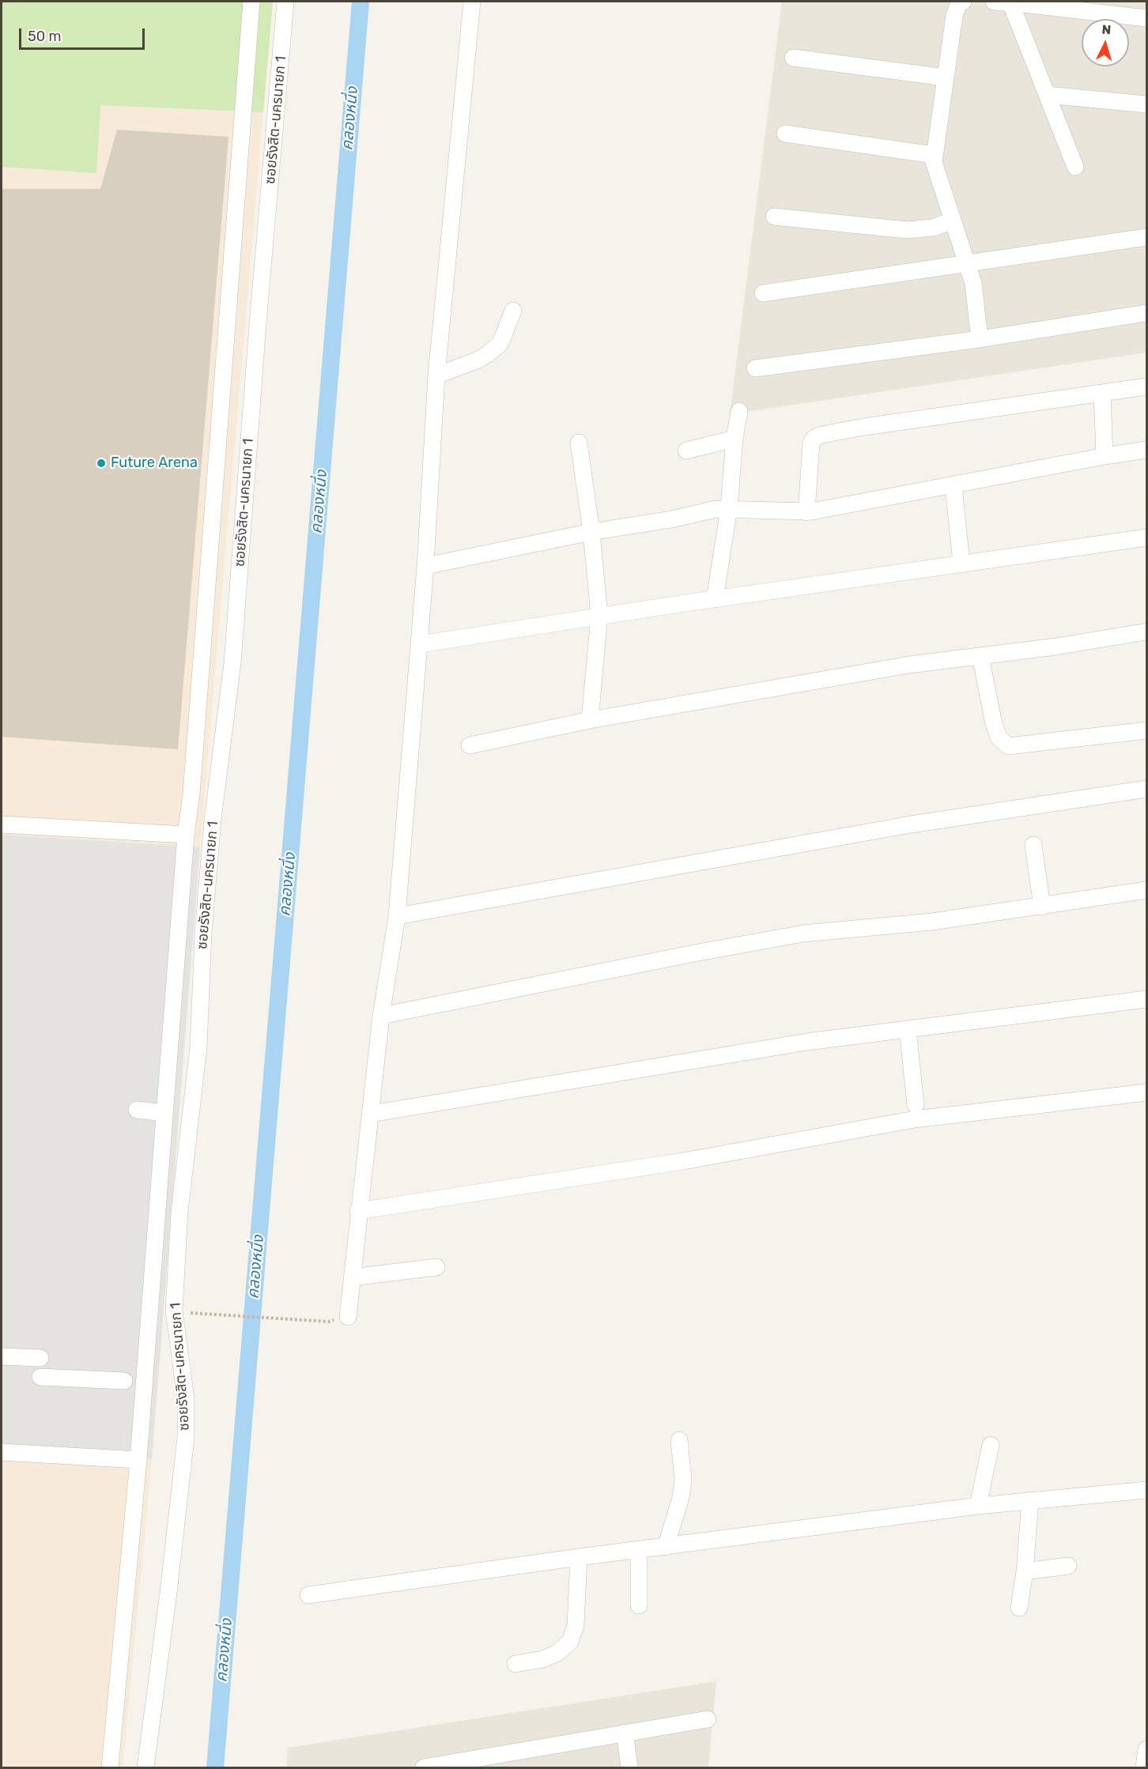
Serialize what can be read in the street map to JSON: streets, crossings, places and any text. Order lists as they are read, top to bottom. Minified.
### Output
{"streets":{"street":["ซอยรังสิต-นครนายก 1"]},"water":["คลองหนึ่ง"],"places":["Future Arena"],"scale_bar":"50 m","north":"top"}
